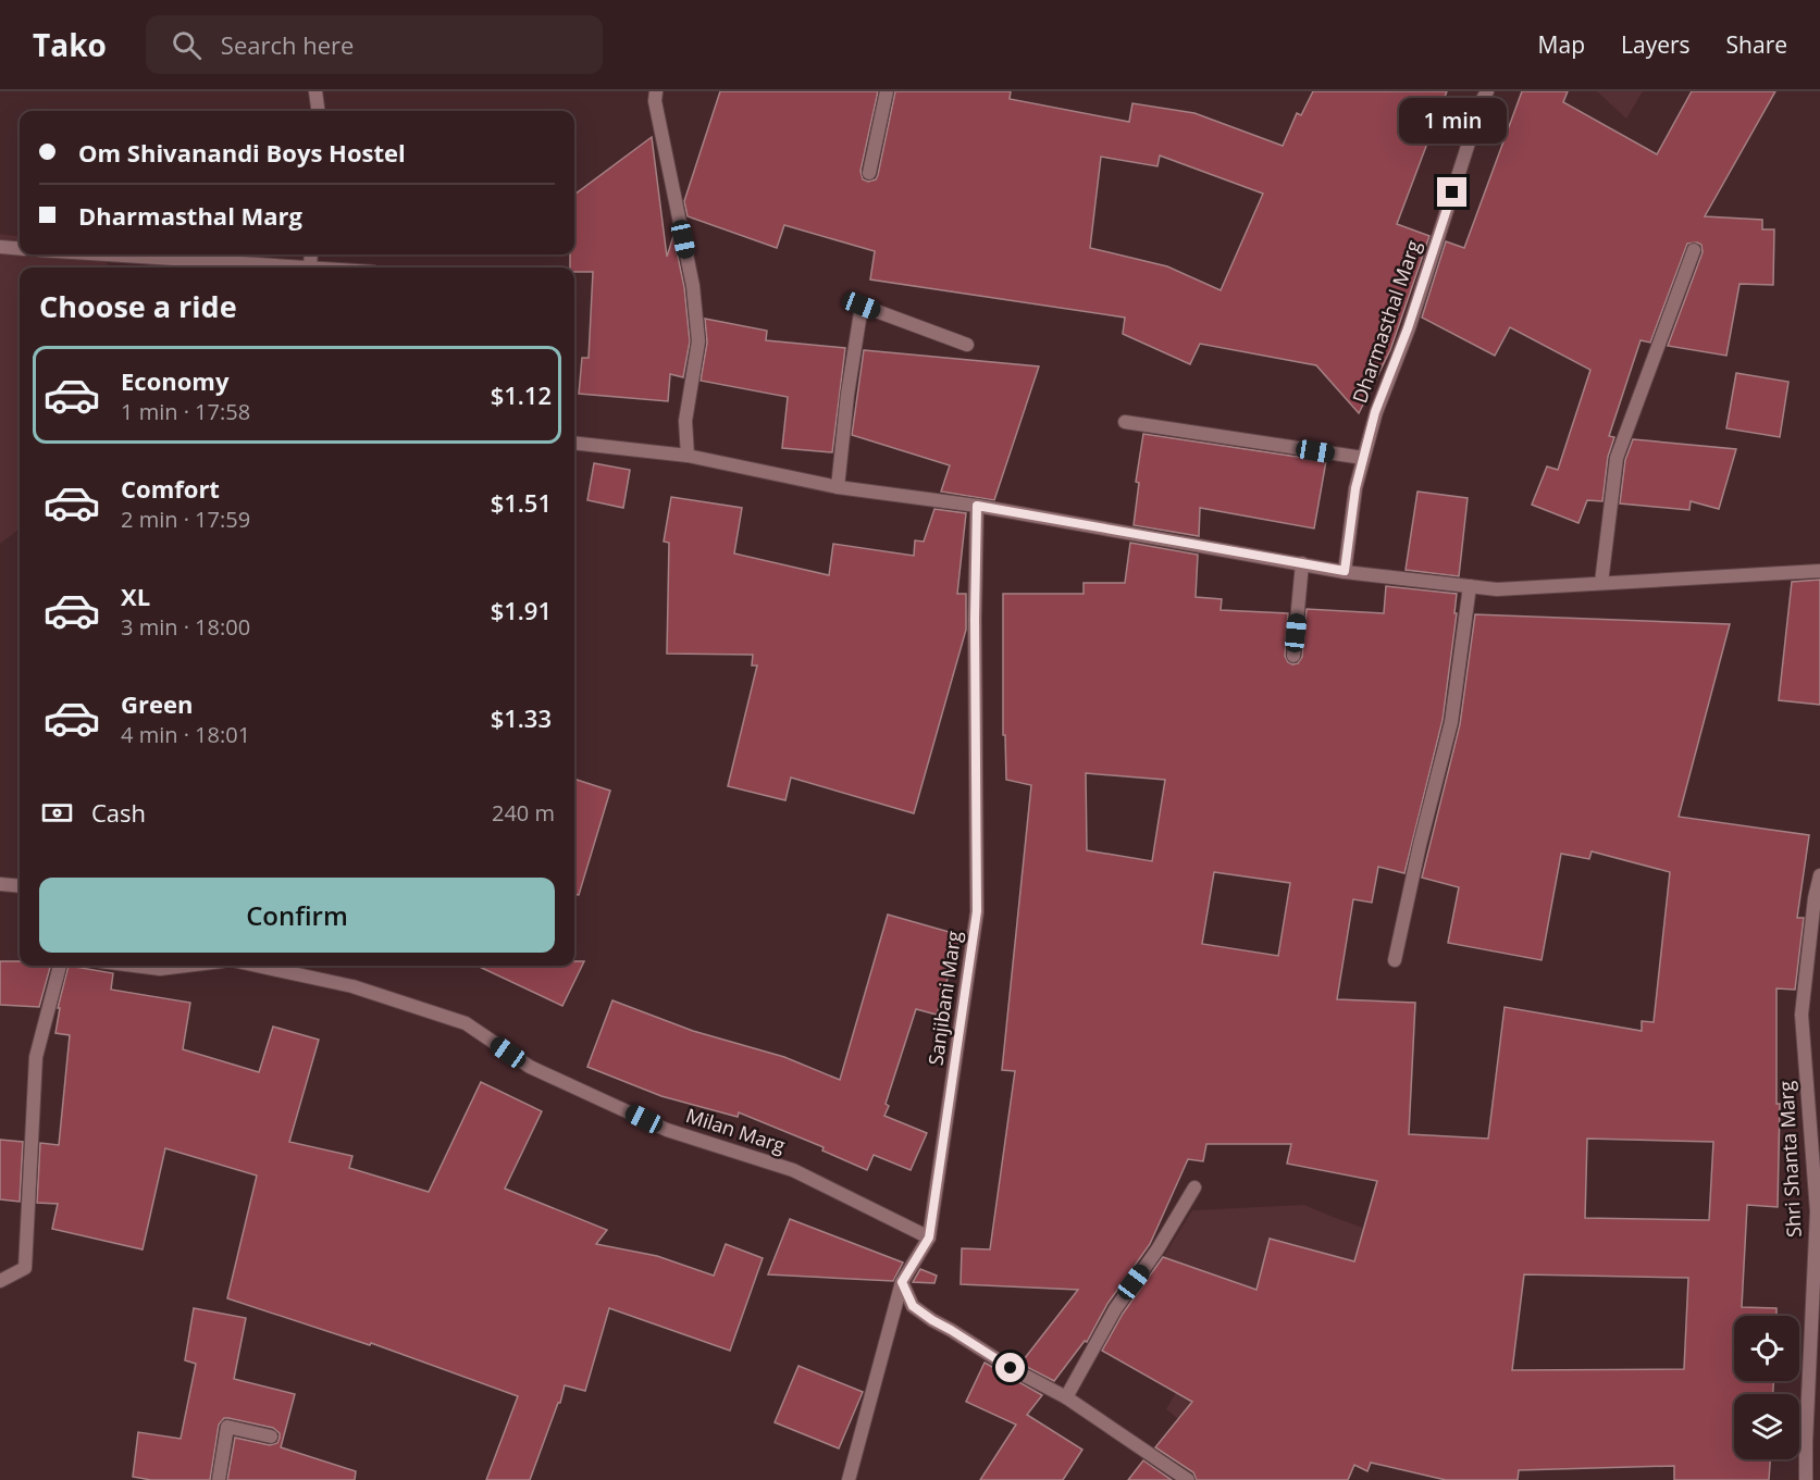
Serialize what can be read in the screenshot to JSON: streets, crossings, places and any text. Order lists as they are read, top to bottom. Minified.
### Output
{"streets":{"street":["Dharmasthal Marg","Sanjibani Marg","Milan Marg","Shri Shanta Marg"]},"crossings":[["Sanjibani Marg","Milan Marg"]],"page":{"header":"Tako","search":"Search here","nav":["Map","Layers","Share"],"bubble":"1 min","banner":["Om Shivanandi Boys Hostel","Dharmasthal Marg"],"heading":"Choose a ride","list":[{"name":"Economy","note":"1 min · 17:58","value":"$1.12"},{"name":"Comfort","note":"2 min · 17:59","value":"$1.51"},{"name":"XL","note":"3 min · 18:00","value":"$1.91"},{"name":"Green","note":"4 min · 18:01","value":"$1.33"}],"pay":["Cash","240 m"],"buttons":"Confirm"}}
